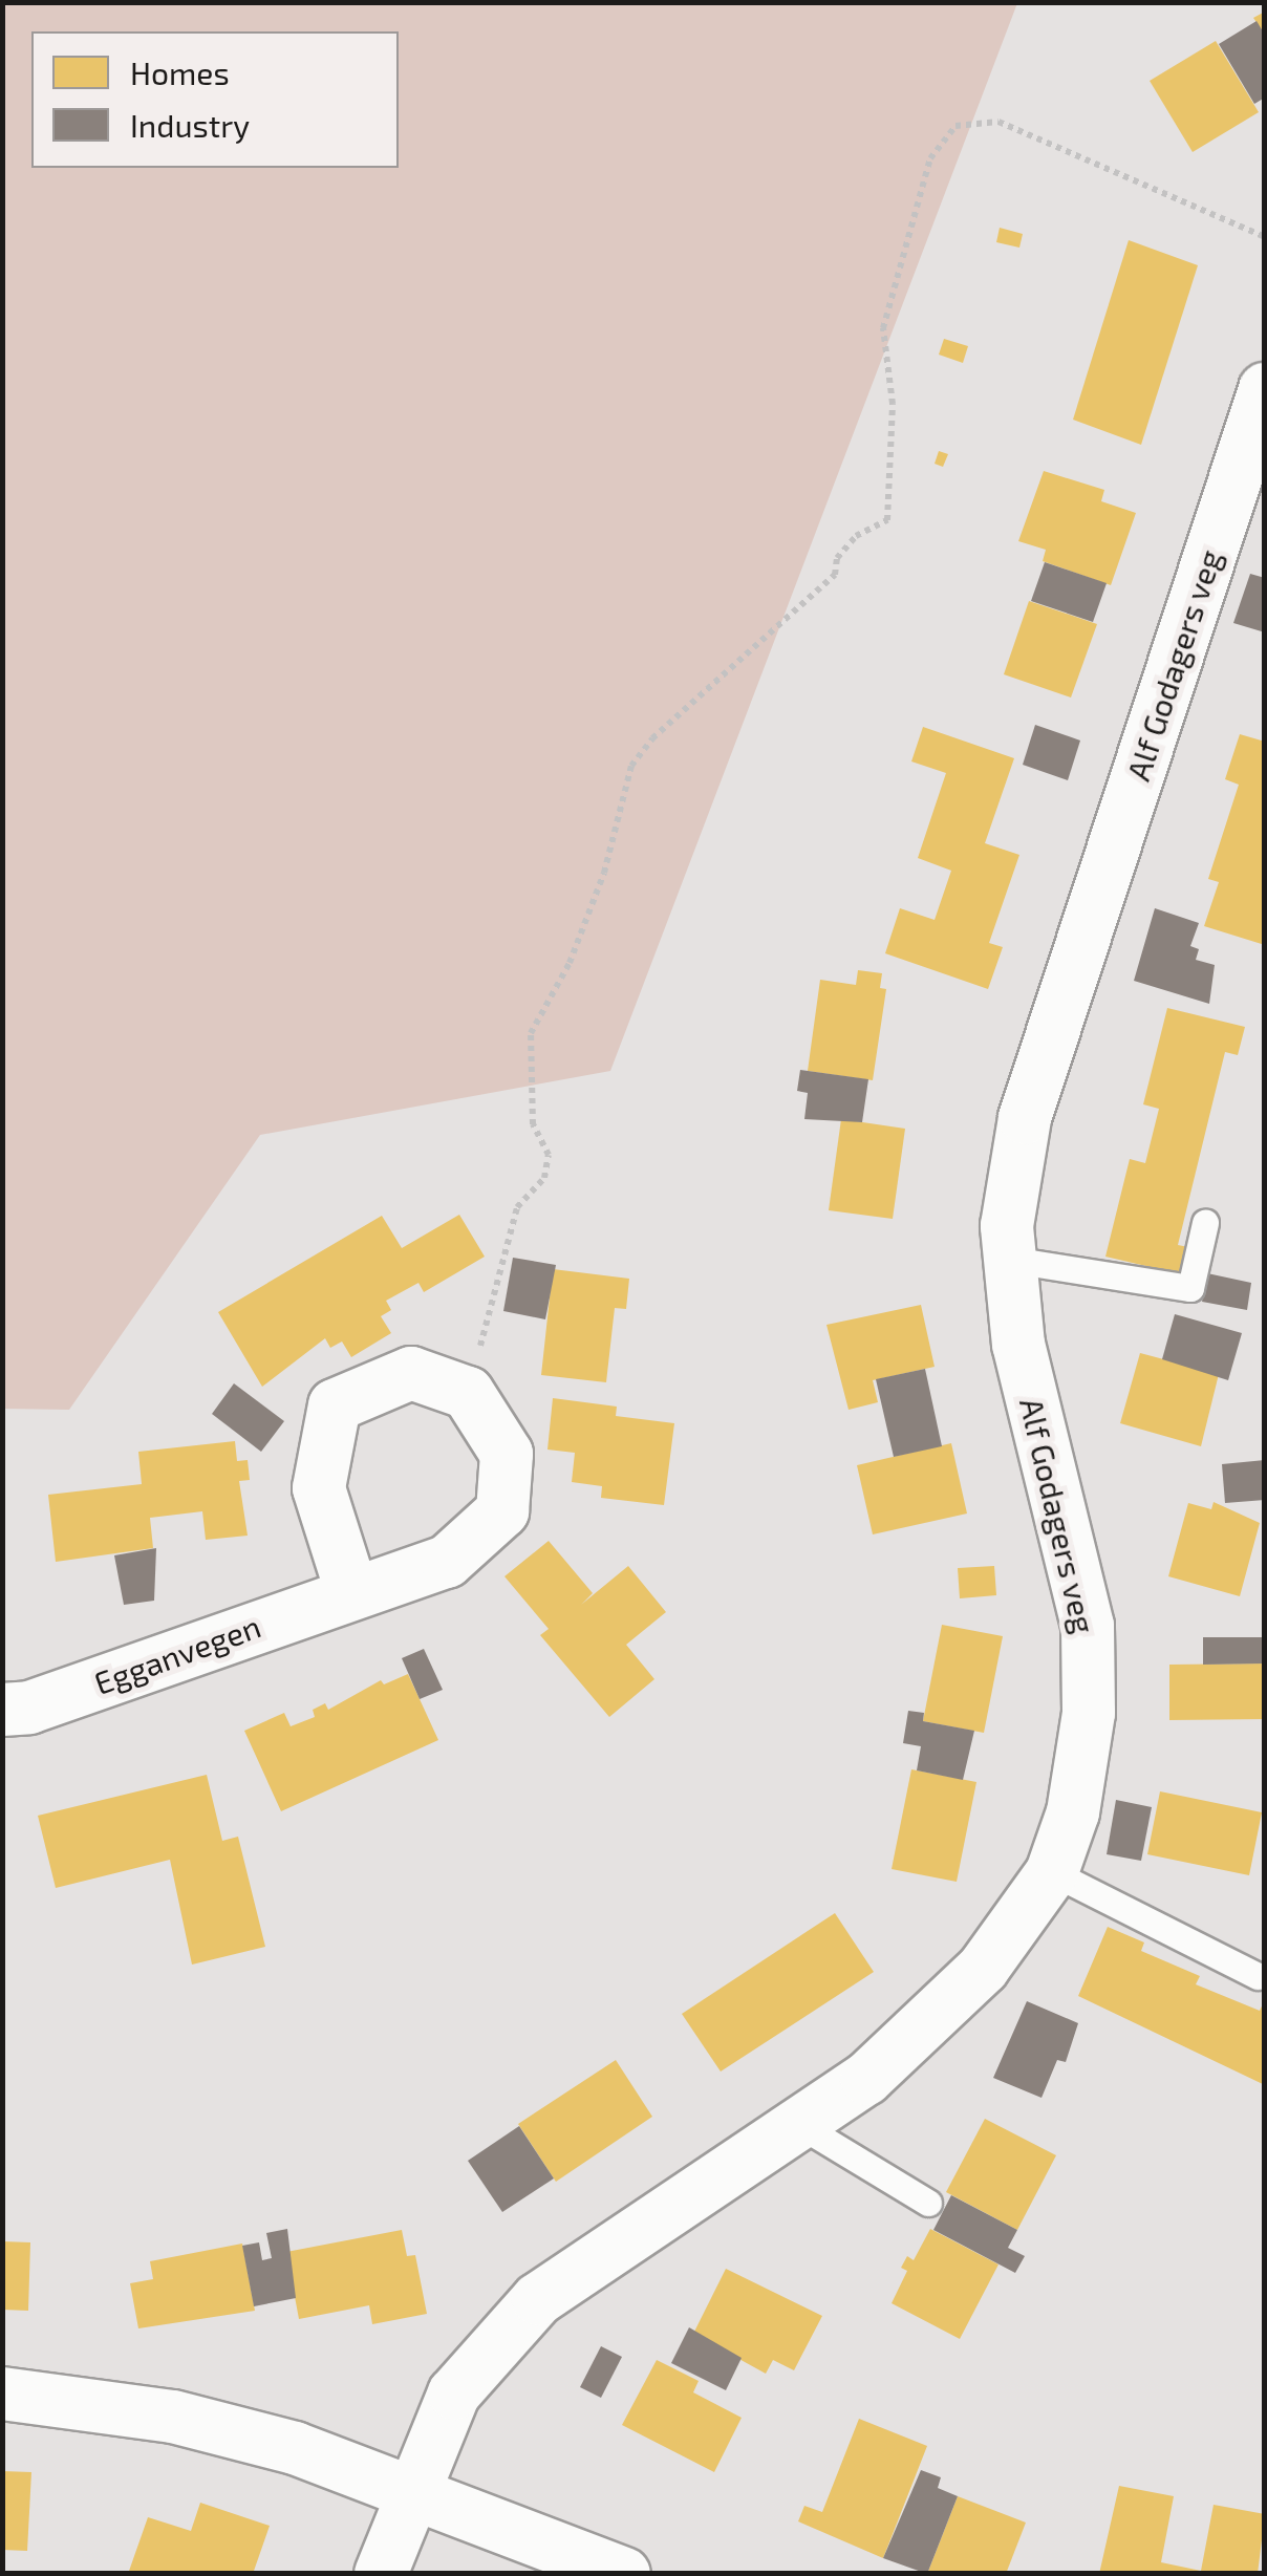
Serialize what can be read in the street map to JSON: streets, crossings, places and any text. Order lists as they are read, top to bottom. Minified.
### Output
{"streets":{"street":["Alf Godagers veg","Egganvegen"]},"legend":["Homes","Industry"]}
